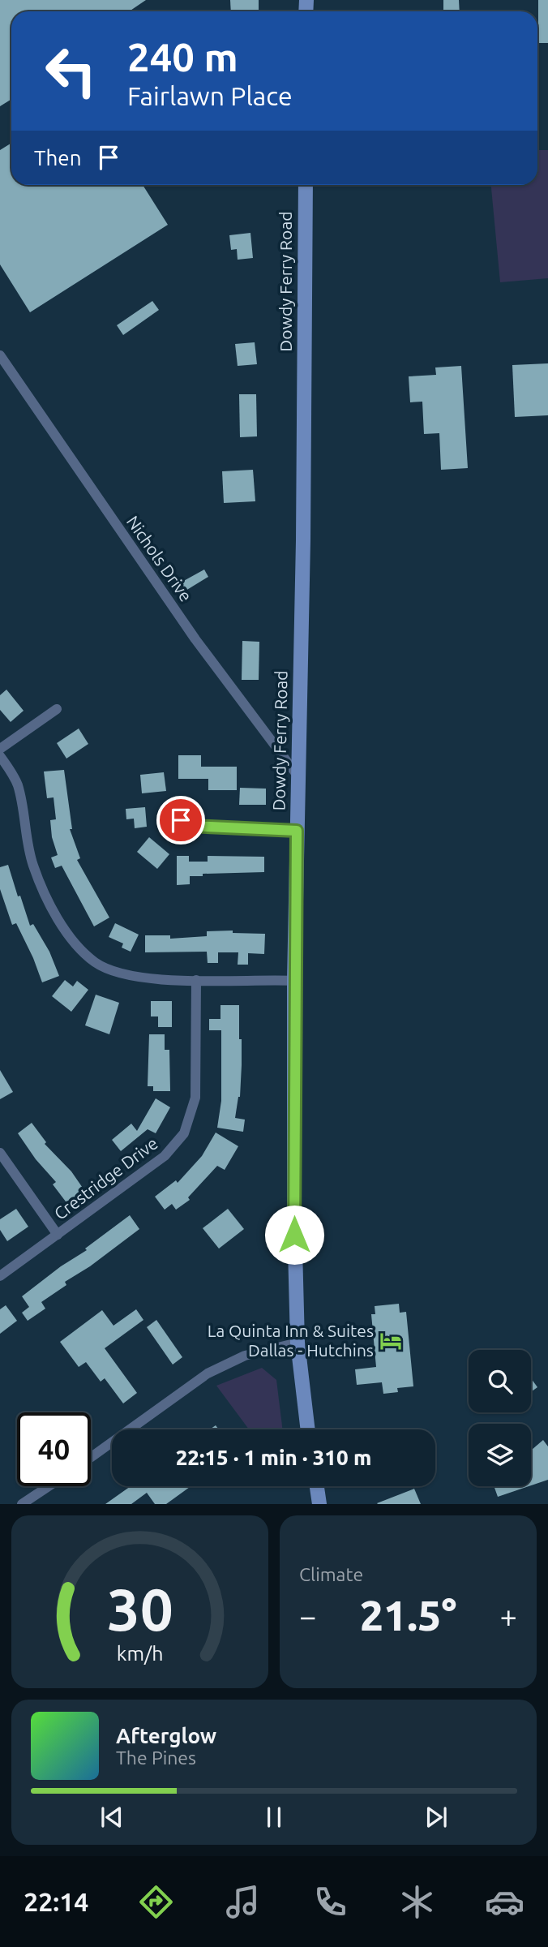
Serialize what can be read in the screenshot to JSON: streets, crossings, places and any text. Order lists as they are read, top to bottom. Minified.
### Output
{"streets":{"street":["Dowdy Ferry Road","Nichols Drive","Crestridge Drive"]},"crossings":[["Dowdy Ferry Road","Nichols Drive"]],"places":{"hotel":["La Quinta Inn & Suites Dallas - Hutchins"]},"page":{"turn":["240 m","Fairlawn Place"],"then":"Then","limit":"40","trip":"22:15 · 1 min · 310 m","tile":"Climate","heat":["−","21.5°","+"],"song":["Afterglow","The Pines"],"tabs":"22:14","gauge":["30","km/h"]}}
